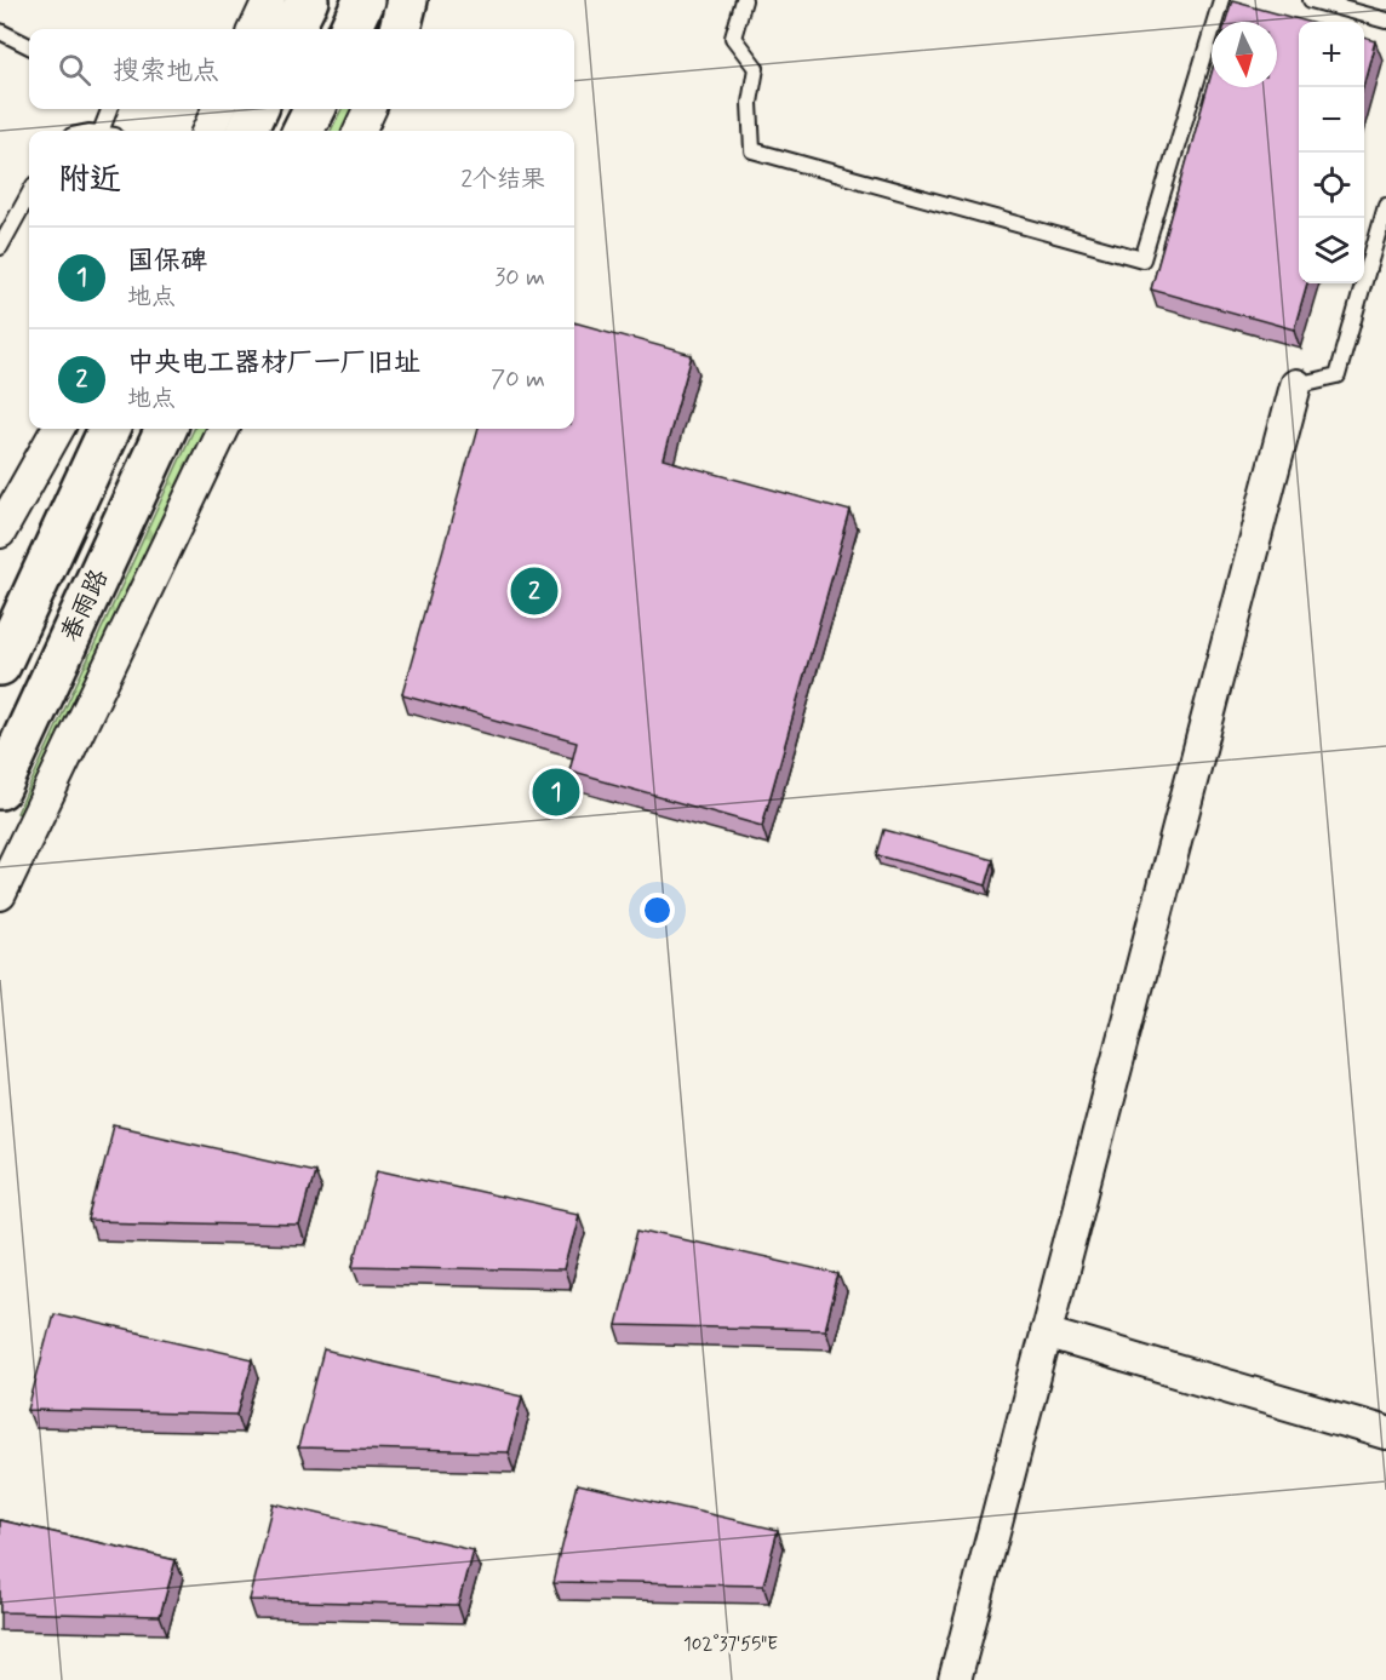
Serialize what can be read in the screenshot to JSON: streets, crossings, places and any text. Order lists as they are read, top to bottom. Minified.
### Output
{"streets":{"main road":["春雨路"]},"north":"bottom","page":{"map_buttons":["+","−"],"search":"搜索地点","heading":["附近","2个结果"],"list":[{"mark":"1","name":"国保碑","note":"地点","value":"30 m"},{"mark":"2","name":"中央电工器材厂一厂旧址","note":"地点","value":"70 m"}],"pins":["2","1"]},"coordinates":["102°37'55\"E"]}
